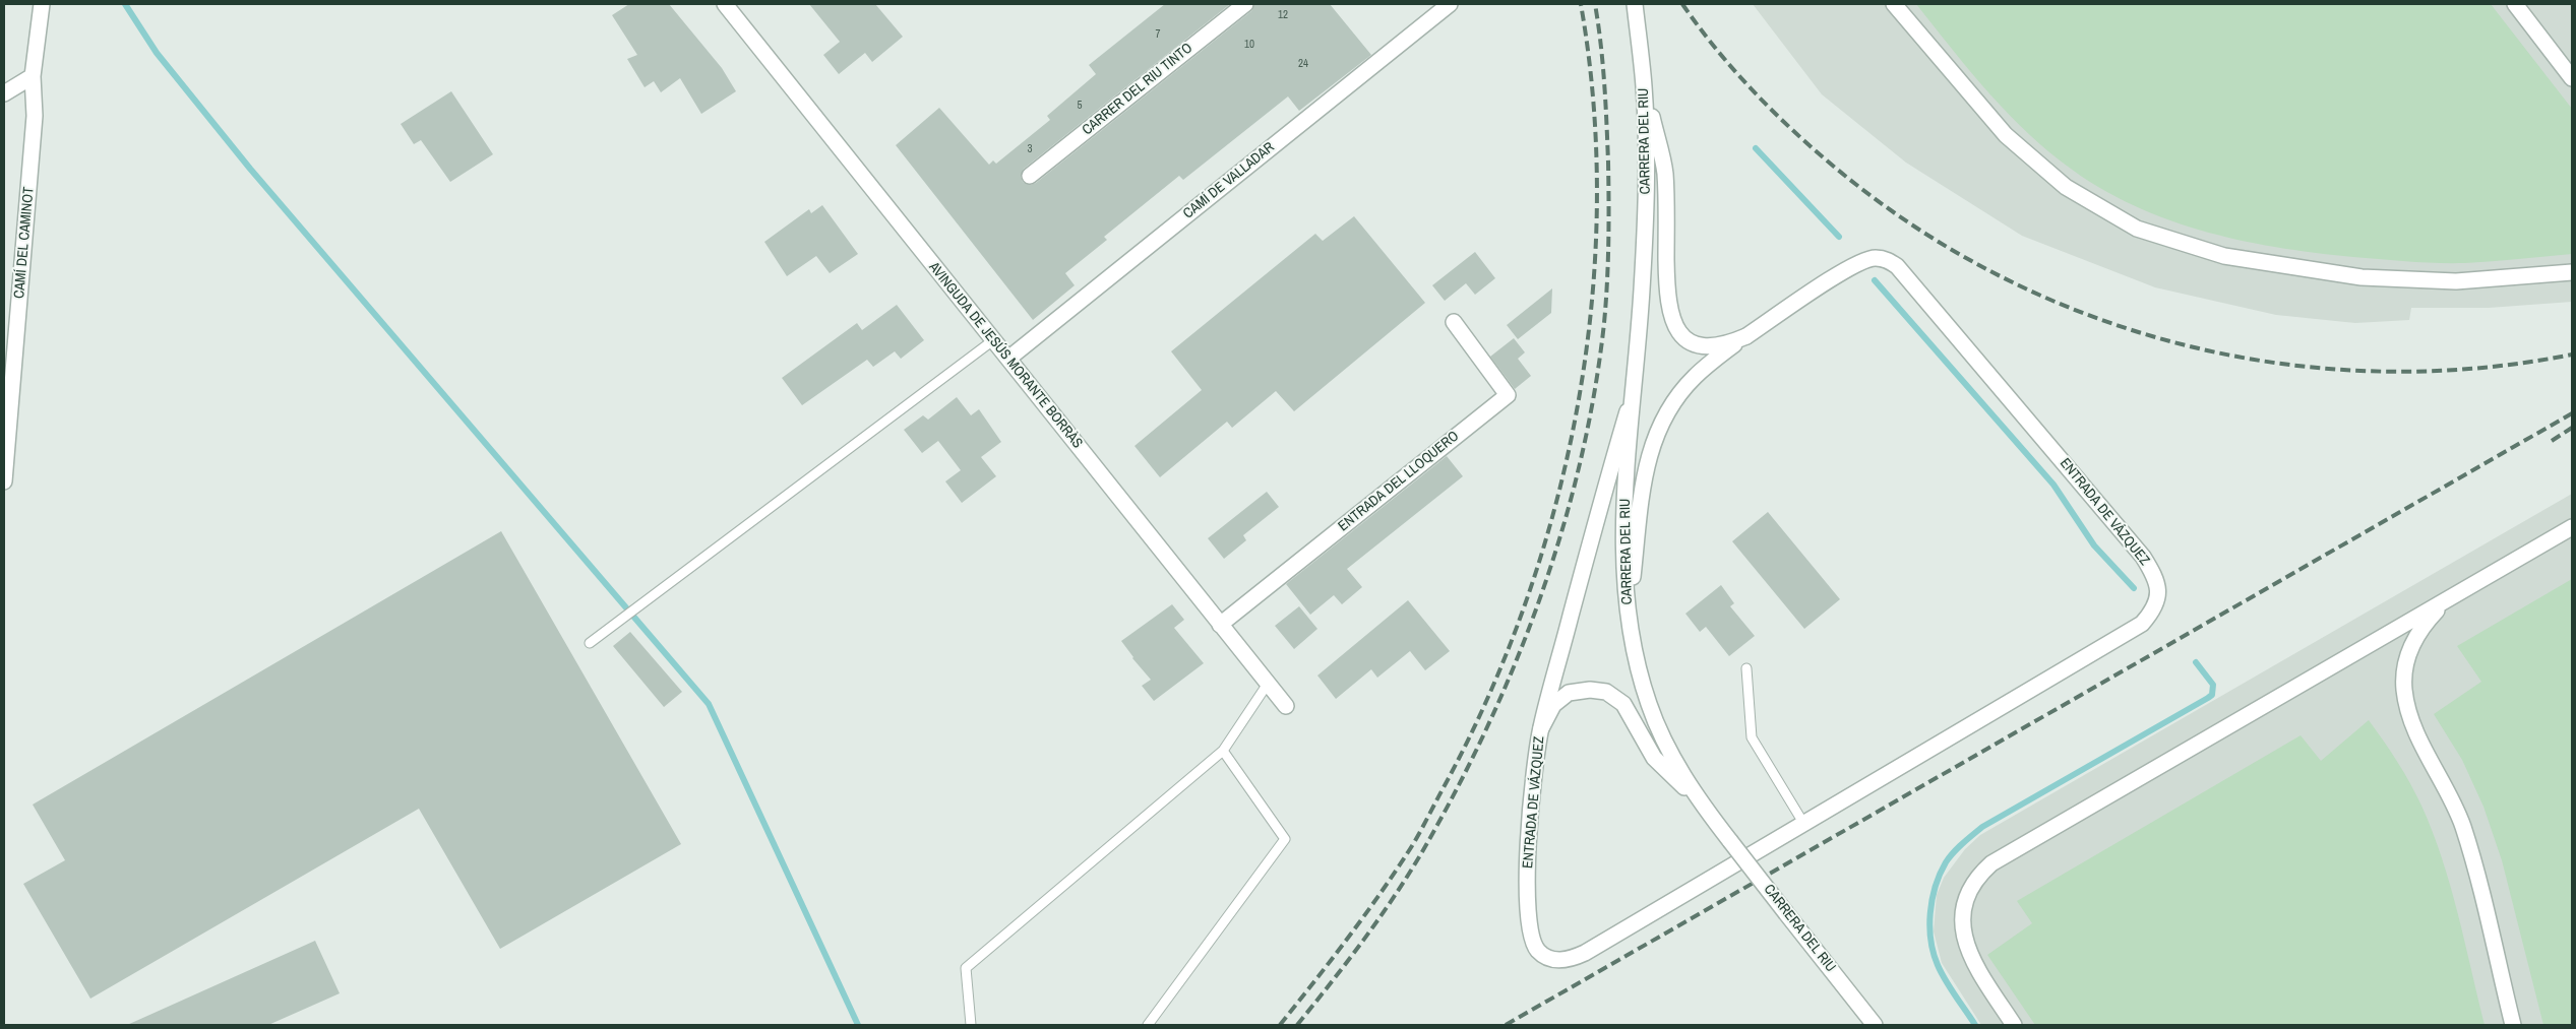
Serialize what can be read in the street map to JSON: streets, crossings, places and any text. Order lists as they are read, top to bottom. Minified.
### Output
{"streets":{"street":["CARRER DEL RIU TINTO","CARRERA DEL RIU","CAMÍ DE VALLADAR","CAMÍ DEL CAMINOT","AVINGUDA DE JESÚS MORANTE BORRÀS","ENTRADA DEL LLOQUERO","ENTRADA DE VÁZQUEZ"]},"crossings":[["CARRERA DEL RIU","ENTRADA DE VÁZQUEZ"],["CAMÍ DE VALLADAR","AVINGUDA DE JESÚS MORANTE BORRÀS"],["AVINGUDA DE JESÚS MORANTE BORRÀS","ENTRADA DEL LLOQUERO"]],"house_numbers":["12","7","10","24","5","3"]}
